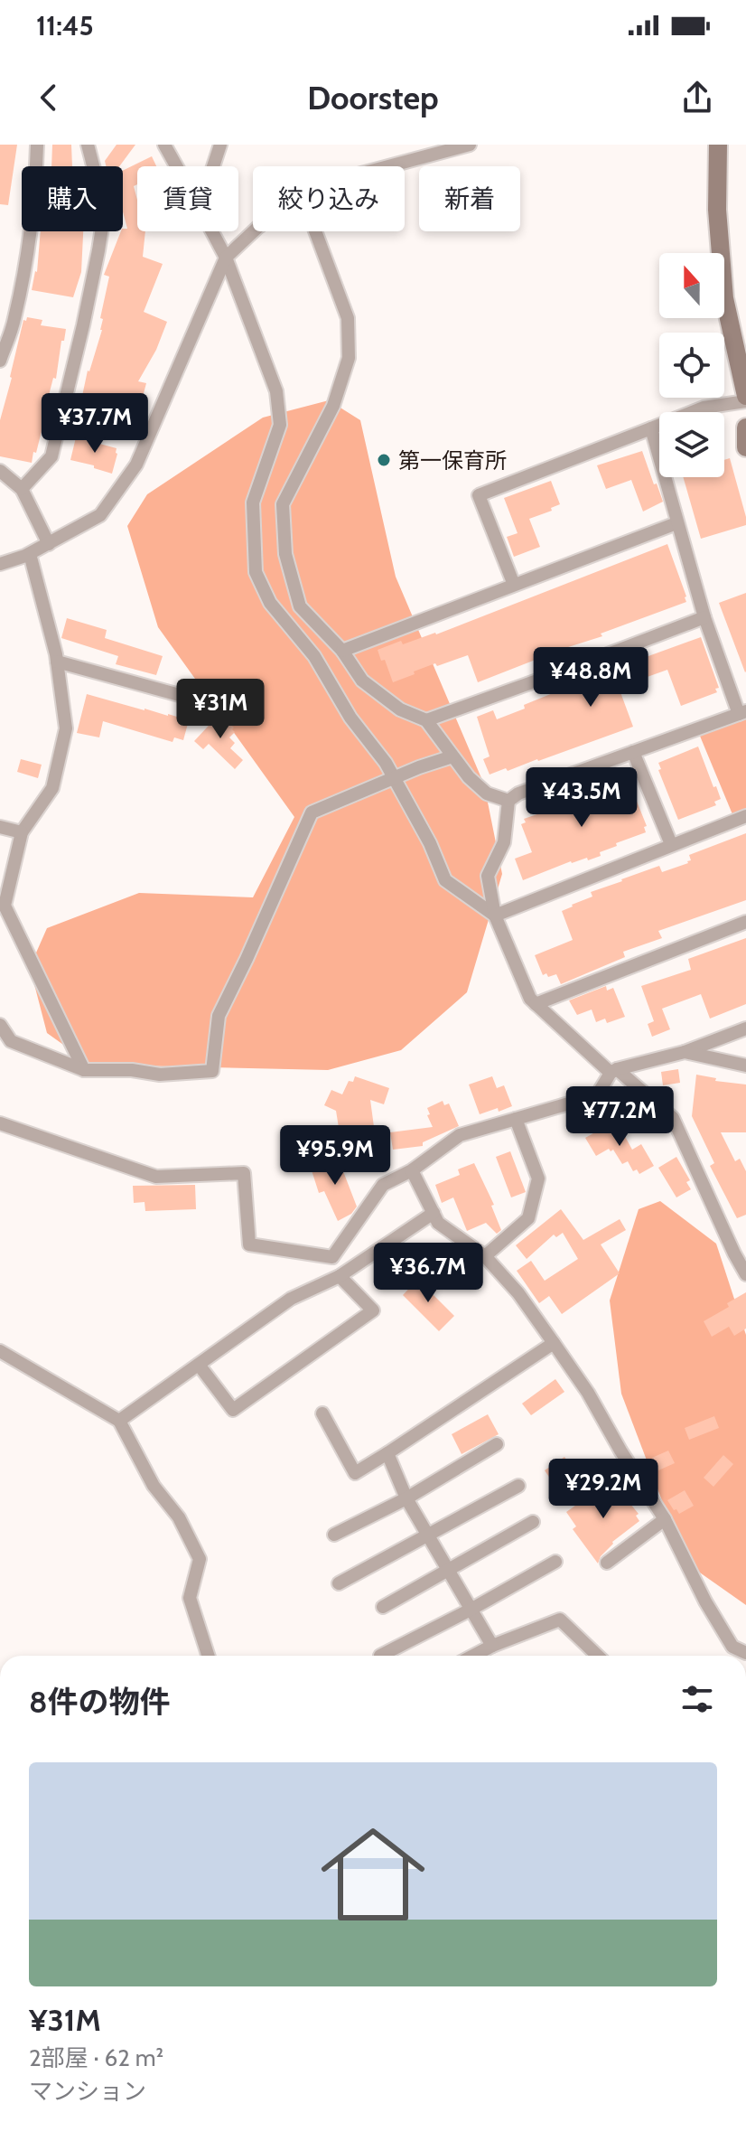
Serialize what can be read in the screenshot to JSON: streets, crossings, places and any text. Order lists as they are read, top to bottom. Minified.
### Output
{"places":["第一保育所"],"north":"top","page":{"status":"11:45","header":"Doorstep","chip":["購入","賃貸","絞り込み","新着"],"price":["¥37.7M","¥48.8M","¥31M","¥43.5M","¥77.2M","¥95.9M","¥36.7M","¥29.2M"],"heading":"8件の物件","list":[{"name":"¥31M","note":"2部屋 · 62 m² · マンション"}]}}
